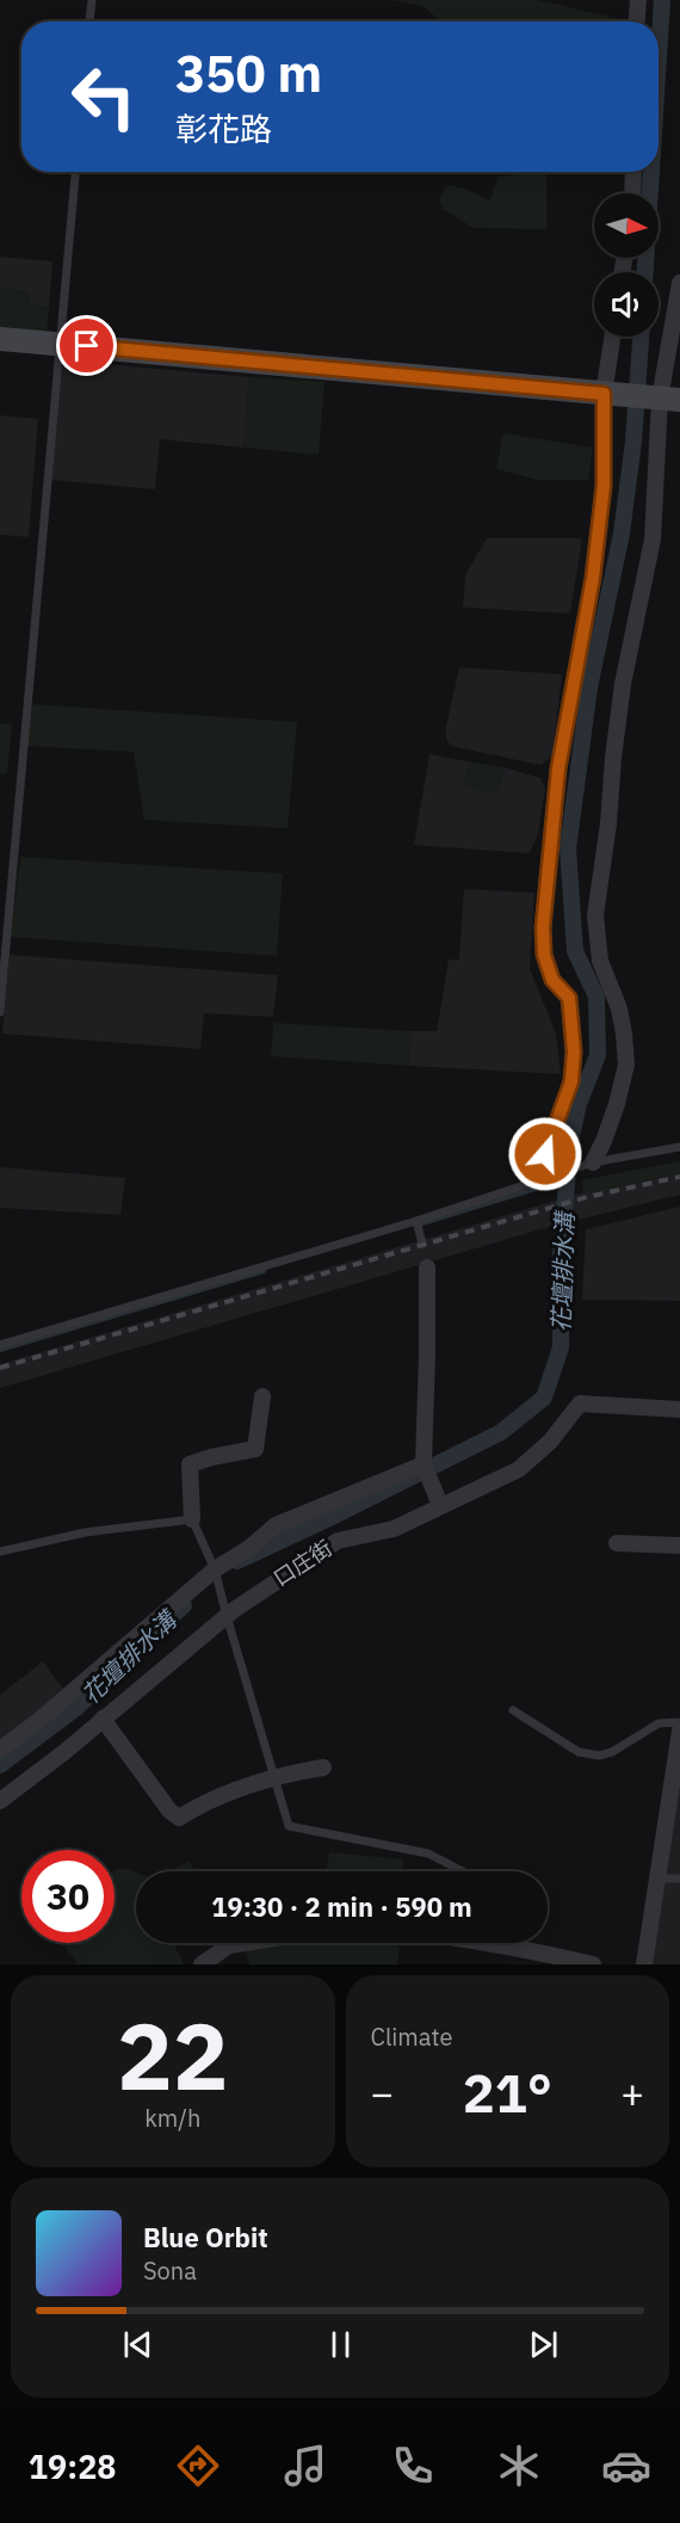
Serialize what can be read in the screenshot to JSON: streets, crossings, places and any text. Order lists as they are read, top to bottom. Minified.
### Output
{"streets":{"street":["口庄街"]},"water":["花壇排水溝"],"north":"right","page":{"turn":["350 m","彰花路"],"limit":"30","trip":"19:30 · 2 min · 590 m","tile":[["22","km/h"],"Climate"],"heat":["−","21°","+"],"song":["Blue Orbit","Sona"],"tabs":"19:28"}}
